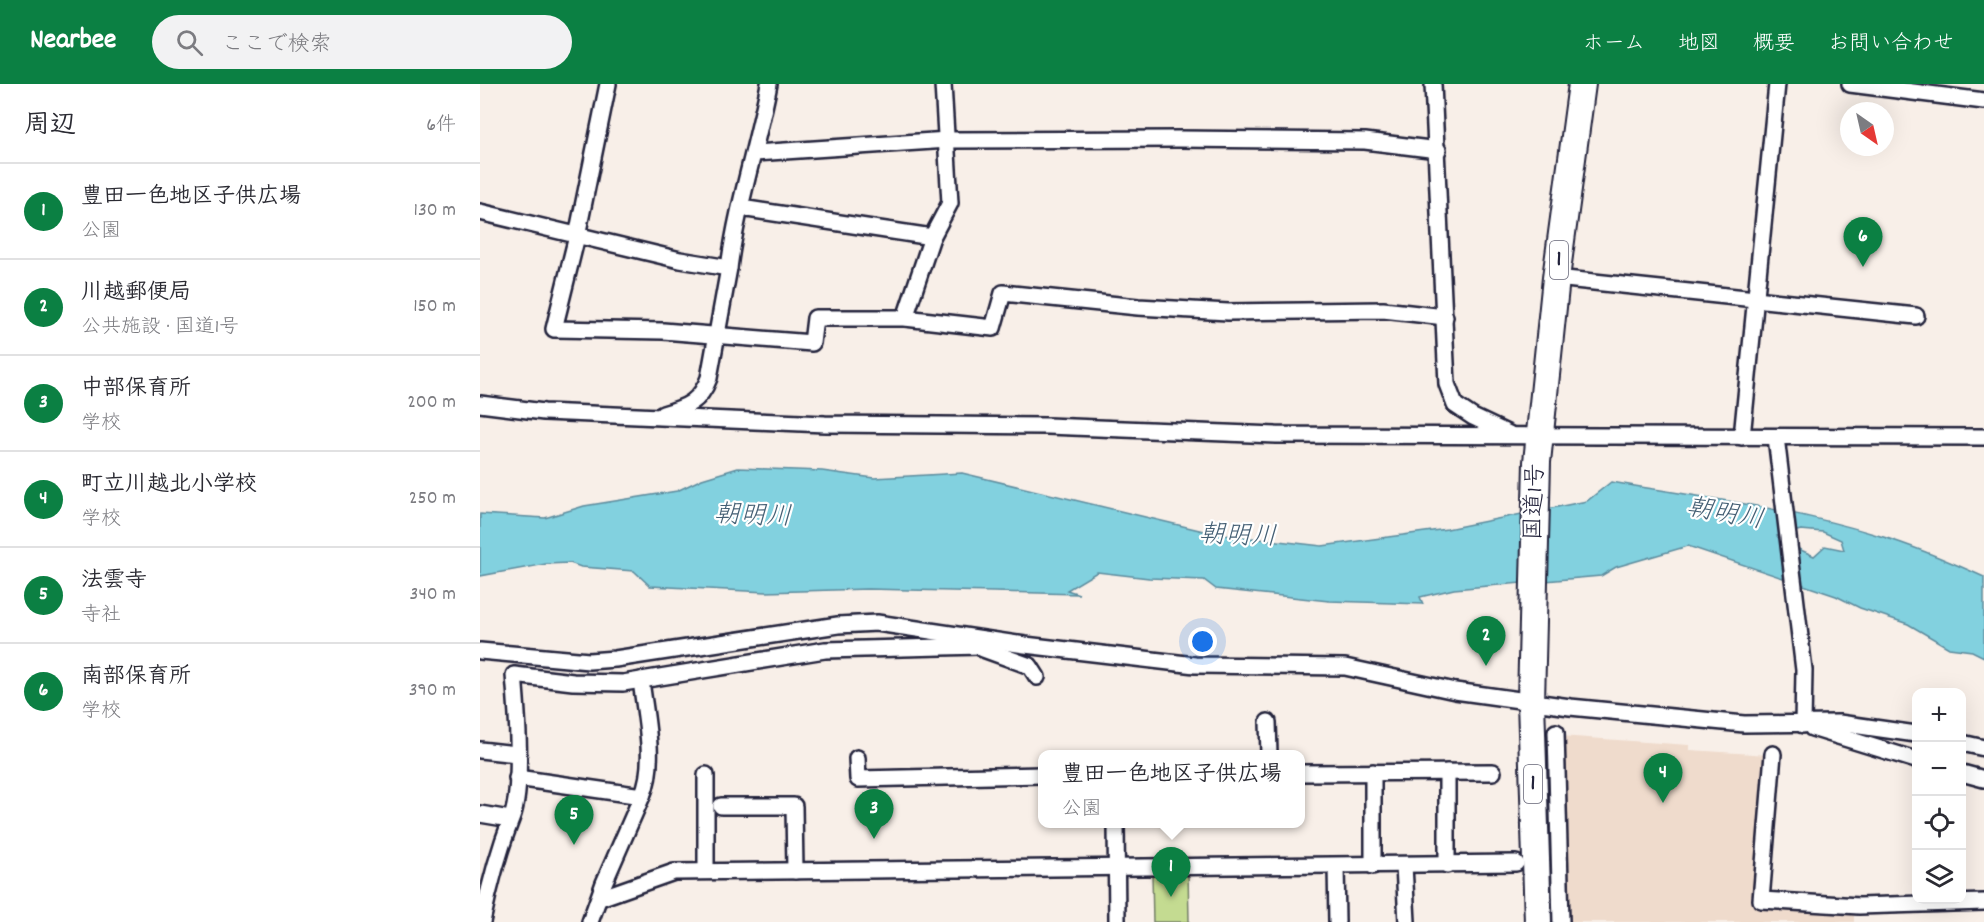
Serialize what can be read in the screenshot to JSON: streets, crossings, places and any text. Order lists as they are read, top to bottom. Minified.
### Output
{"streets":{"highway":["1","国道1号"]},"water":["朝明川"],"north":"bottom right","page":{"header":"Nearbee","search":"ここで検索","nav":["ホーム","地図","概要","お問い合わせ"],"heading":["周辺","6件"],"list":[{"mark":"1","name":"豊田一色地区子供広場","note":"公園","value":"130 m"},{"mark":"2","name":"川越郵便局","note":"公共施設 · 国道1号","value":"150 m"},{"mark":"3","name":"中部保育所","note":"学校","value":"200 m"},{"mark":"4","name":"町立川越北小学校","note":"学校","value":"250 m"},{"mark":"5","name":"法雲寺","note":"寺社","value":"340 m"},{"mark":"6","name":"南部保育所","note":"学校","value":"390 m"}],"pins":["6","2","4","3","5","1"],"map_buttons":["+","−"],"popup":["豊田一色地区子供広場","公園"]}}
